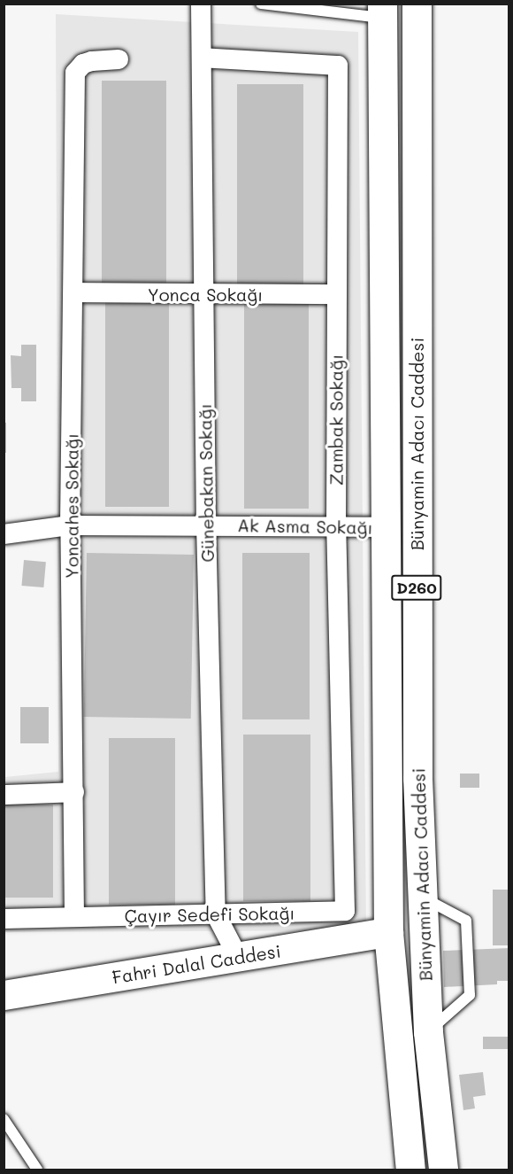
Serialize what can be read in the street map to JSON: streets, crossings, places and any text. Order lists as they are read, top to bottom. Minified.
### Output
{"streets":{"main road":["Bünyamin Adacı Caddesi","D260","Fahri Dalal Caddesi"],"street":["Yonca Sokağı","Zambak Sokağı","Günebakan Sokağı","Yoncahes Sokağı","Ak Asma Sokağı","Çayır Sedefi Sokağı"]},"crossings":[["Yonca Sokağı","Zambak Sokağı"],["Yonca Sokağı","Günebakan Sokağı"],["Yonca Sokağı","Yoncahes Sokağı"],["Zambak Sokağı","Günebakan Sokağı"],["Zambak Sokağı","Ak Asma Sokağı"],["Zambak Sokağı","Çayır Sedefi Sokağı"],["Günebakan Sokağı","Ak Asma Sokağı"],["Günebakan Sokağı","Çayır Sedefi Sokağı"],["Günebakan Sokağı","Fahri Dalal Caddesi"],["Yoncahes Sokağı","Ak Asma Sokağı"],["Yoncahes Sokağı","Çayır Sedefi Sokağı"],["Ak Asma Sokağı","D260"],["D260","Fahri Dalal Caddesi"]]}
